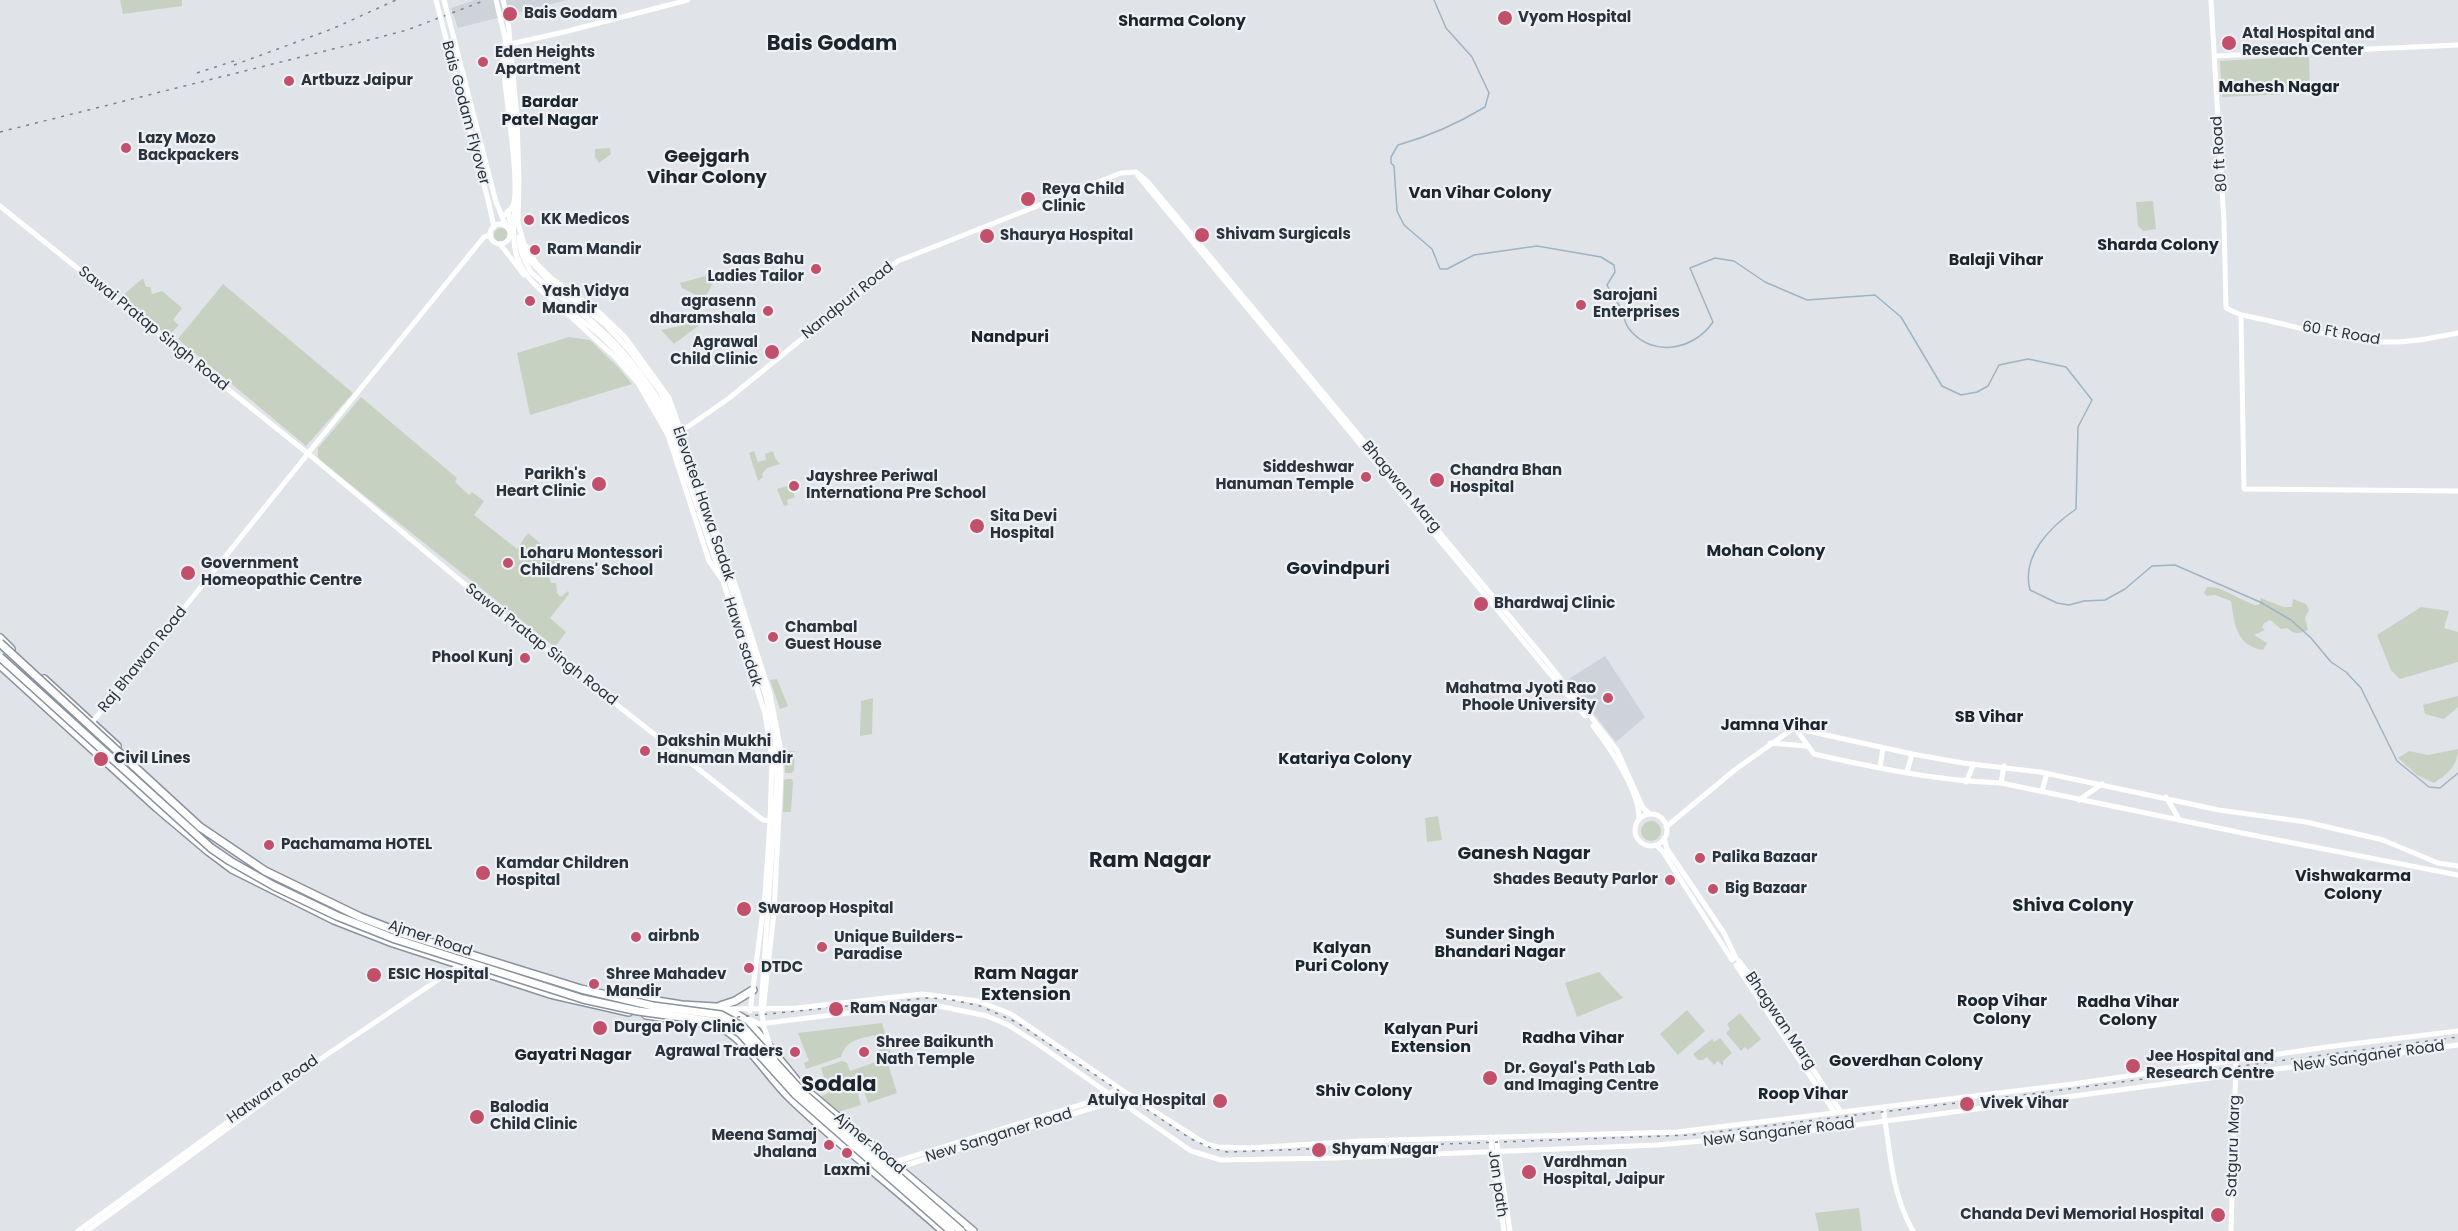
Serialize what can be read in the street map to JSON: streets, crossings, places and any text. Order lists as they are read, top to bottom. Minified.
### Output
{"streets":{"highway":["Ajmer Road"],"street":["Bais Godam Flyover","80 ft Road","Nandpuri Road","Sawai Pratap Singh Road","60 Ft Road","Bhagwan Marg","Elevated Hawa Sadak","Hawa sadak","Raj Bhawan Road","New Sanganer Road","Hatwara Road","Satguru Marg","Jan path"]},"crossings":[["Bais Godam Flyover","Hawa sadak"],["Bais Godam Flyover","Raj Bhawan Road"],["80 ft Road","60 Ft Road"],["Nandpuri Road","Bhagwan Marg"],["Nandpuri Road","Hawa sadak"],["Sawai Pratap Singh Road","Hawa sadak"],["Sawai Pratap Singh Road","Raj Bhawan Road"],["Bhagwan Marg","New Sanganer Road"],["Elevated Hawa Sadak","Hawa sadak"],["Hawa sadak","Raj Bhawan Road"],["Hawa sadak","Ajmer Road"],["Hawa sadak","New Sanganer Road"],["Raj Bhawan Road","Ajmer Road"],["Ajmer Road","New Sanganer Road"],["Ajmer Road","Hatwara Road"],["New Sanganer Road","Satguru Marg"],["New Sanganer Road","Jan path"]],"districts":["Sharma Colony","Bais Godam","Mahesh Nagar","Bardar Patel Nagar","Geejgarh Vihar Colony","Van Vihar Colony","Sharda Colony","Balaji Vihar","Nandpuri","Mohan Colony","Govindpuri","SB Vihar","Jamna Vihar","Katariya Colony","Ganesh Nagar","Ram Nagar","Vishwakarma Colony","Shiva Colony","Sunder Singh Bhandari Nagar","Kalyan Puri Colony","Ram Nagar Extension","Roop Vihar Colony","Radha Vihar Colony","Kalyan Puri Extension","Radha Vihar","Gayatri Nagar","Goverdhan Colony","Sodala","Shiv Colony","Roop Vihar"],"places":["Bais Godam","Vyom Hospital","Atal Hospital and Reseach Center","Eden Heights Apartment","Artbuzz Jaipur","Lazy Mozo Backpackers","Reya Child Clinic","KK Medicos","Shivam Surgicals","Shaurya Hospital","Ram Mandir","Saas Bahu Ladies Tailor","Yash Vidya Mandir","Sarojani Enterprises","agrasenn dharamshala","Agrawal Child Clinic","Siddeshwar Hanuman Temple","Chandra Bhan Hospital","Parikh's Heart Clinic","Jayshree Periwal Internationa Pre School","Sita Devi Hospital","Loharu Montessori Childrens' School","Government Homeopathic Centre","Bhardwaj Clinic","Chambal Guest House","Phool Kunj","Mahatma Jyoti Rao Phoole University","Dakshin Mukhi Hanuman Mandir","Civil Lines","Pachamama HOTEL","Palika Bazaar","Kamdar Children Hospital","Shades Beauty Parlor","Big Bazaar","Swaroop Hospital","airbnb","Unique Builders- Paradise","DTDC","ESIC Hospital","Shree Mahadev Mandir","Ram Nagar","Durga Poly Clinic","Agrawal Traders","Shree Baikunth Nath Temple","Jee Hospital and Research Centre","Dr. Goyal's Path Lab and Imaging Centre","Atulya Hospital","Vivek Vihar","Balodia Child Clinic","Meena Samaj Jhalana","Shyam Nagar","Laxmi","Vardhman Hospital, Jaipur","Chanda Devi Memorial Hospital"]}
